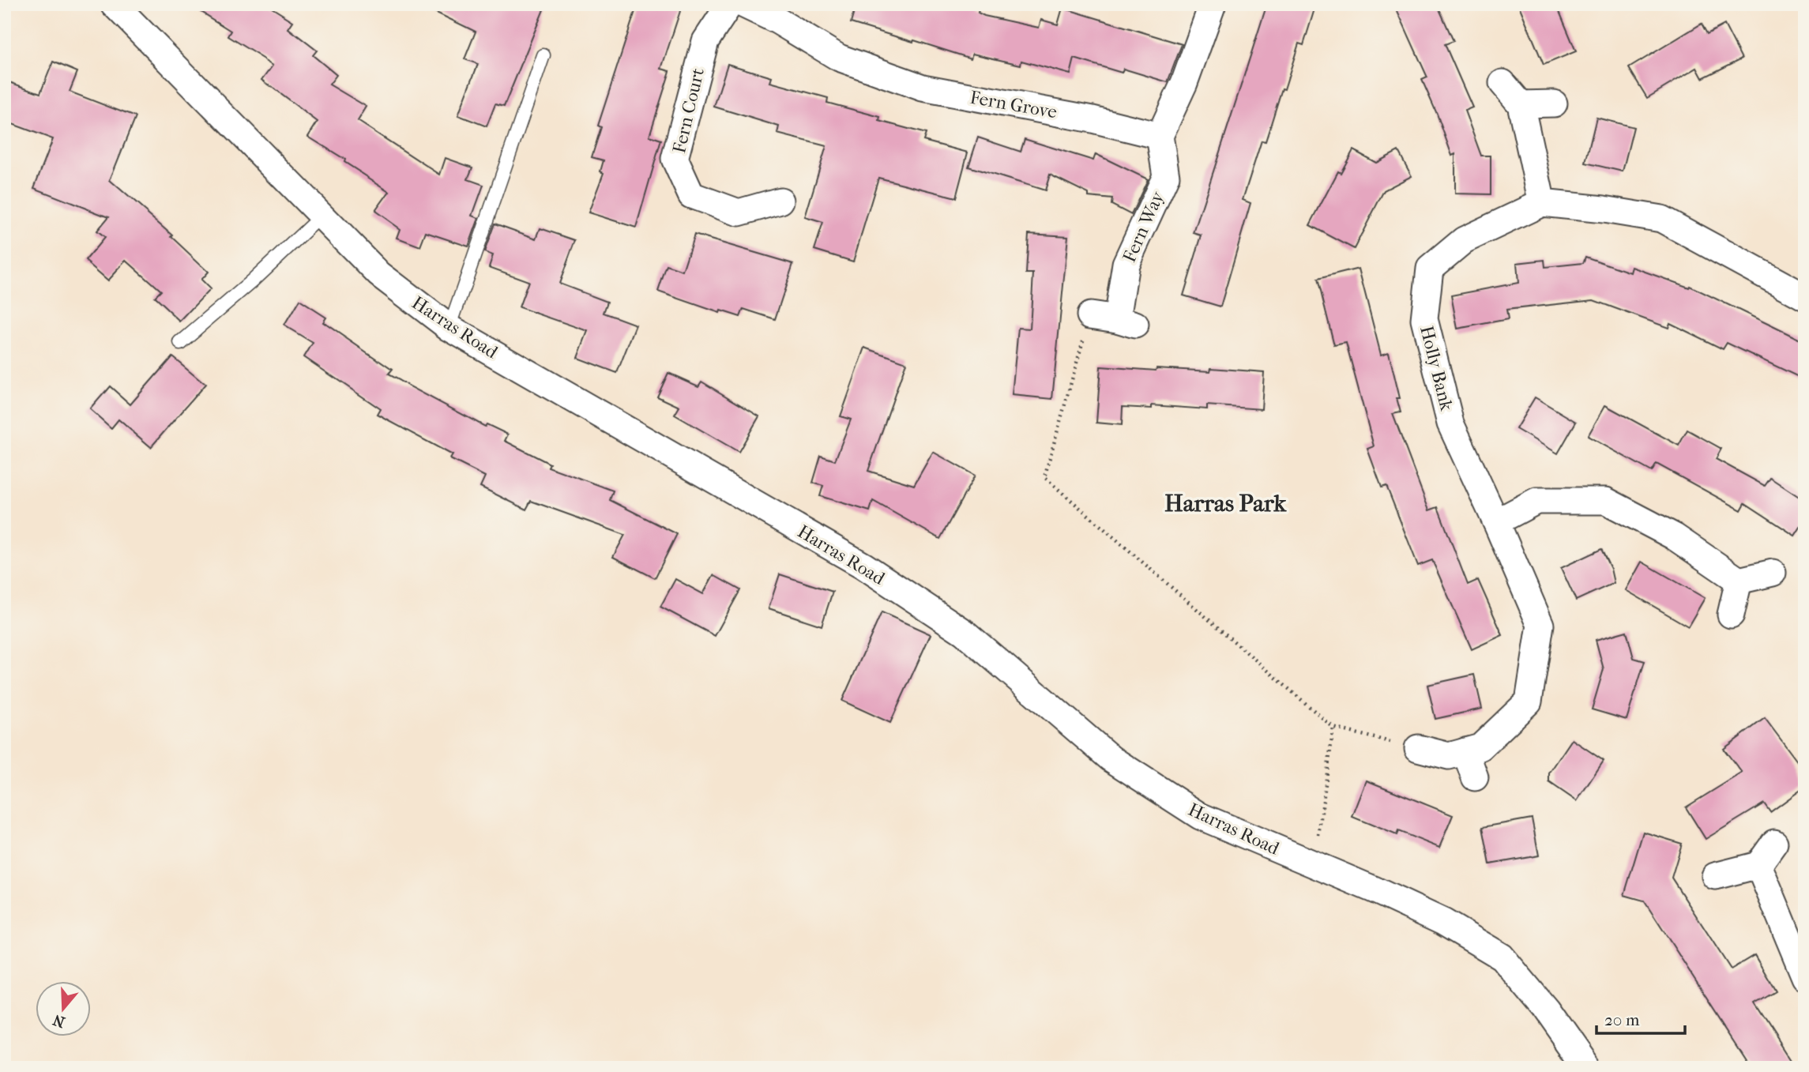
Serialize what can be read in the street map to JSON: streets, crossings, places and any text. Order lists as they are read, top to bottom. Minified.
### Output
{"streets":{"street":["Fern Grove","Fern Court","Fern Way","Harras Road","Holly Bank"]},"crossings":[["Fern Grove","Fern Way"]],"districts":["Harras Park"],"scale_bar":"20 m","north":"bottom"}
